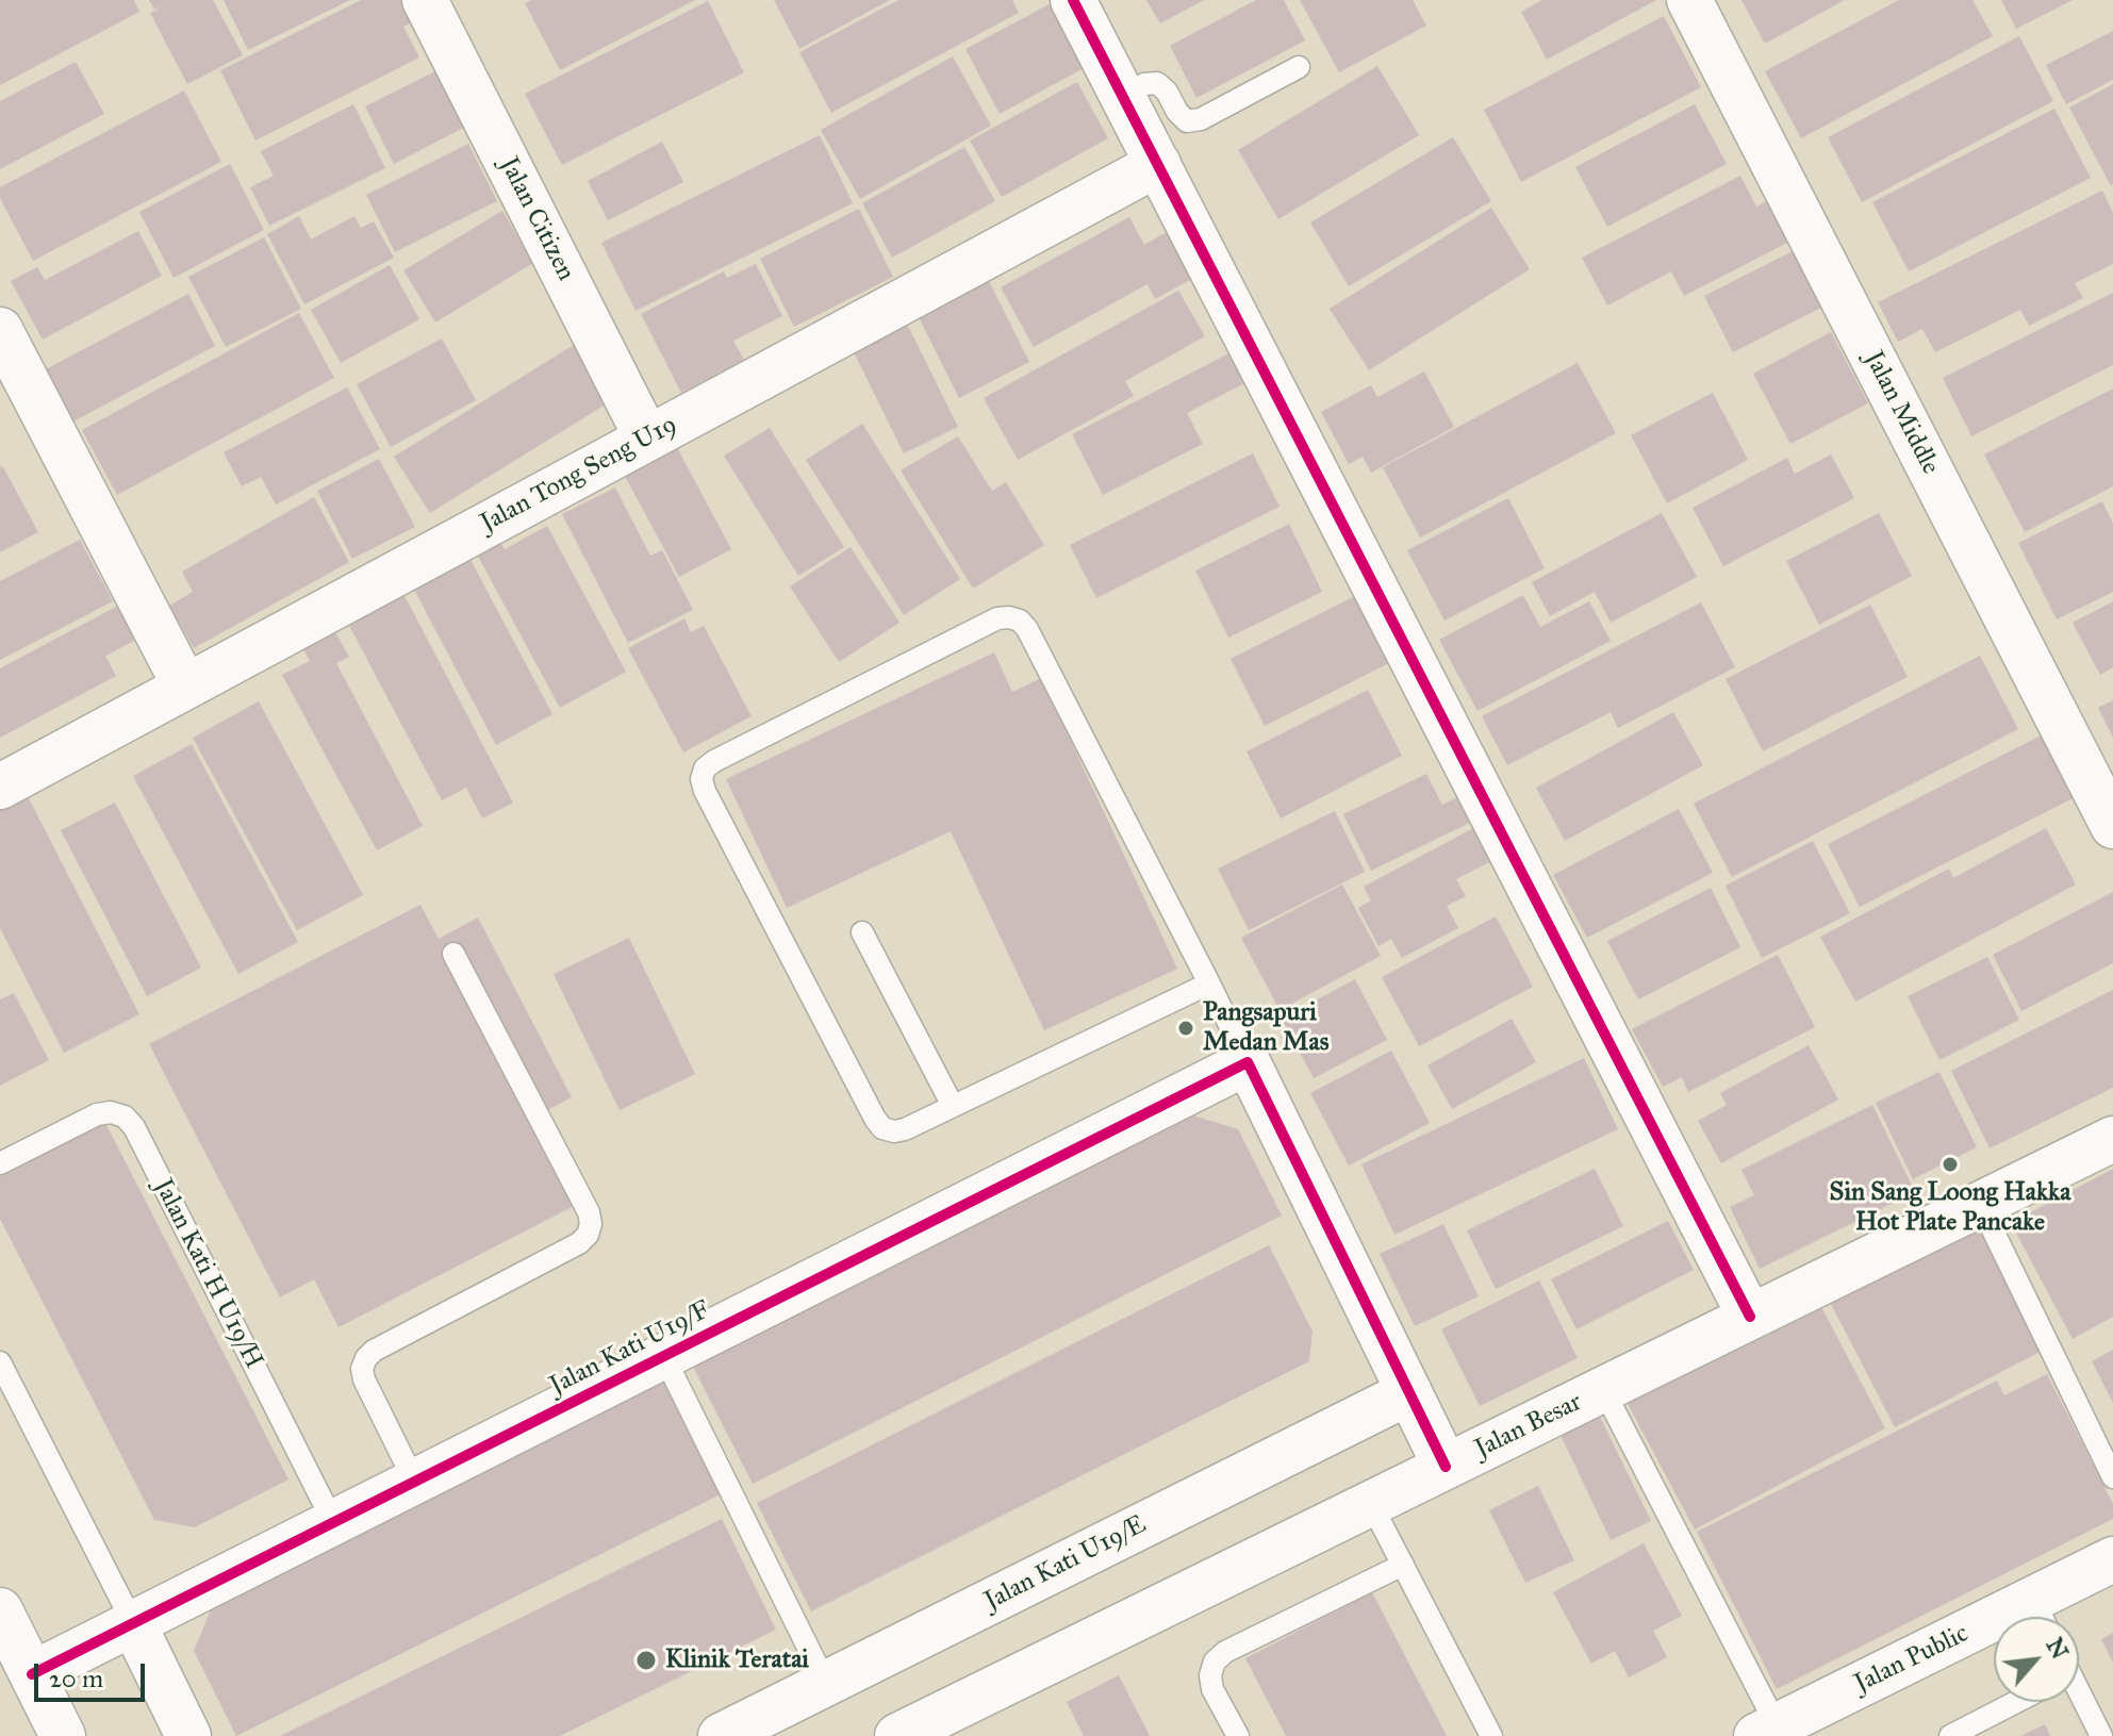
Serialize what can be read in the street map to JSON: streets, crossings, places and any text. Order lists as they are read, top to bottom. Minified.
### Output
{"streets":{"street":["Jalan Citizen","Jalan Middle","Jalan Tong Seng U19","Jalan Kati U19/F","Jalan Besar","Jalan Kati U19/E","Jalan Public"],"lane":["Jalan Kati H U19/H"]},"crossings":[["Jalan Citizen","Jalan Tong Seng U19"],["Jalan Kati H U19/H","Jalan Kati U19/F"]],"places":["Pangsapuri Medan Mas","Sin Sang Loong Hakka Hot Plate Pancake","Klinik Teratai"],"scale_bar":"20 m","north":"top right"}
